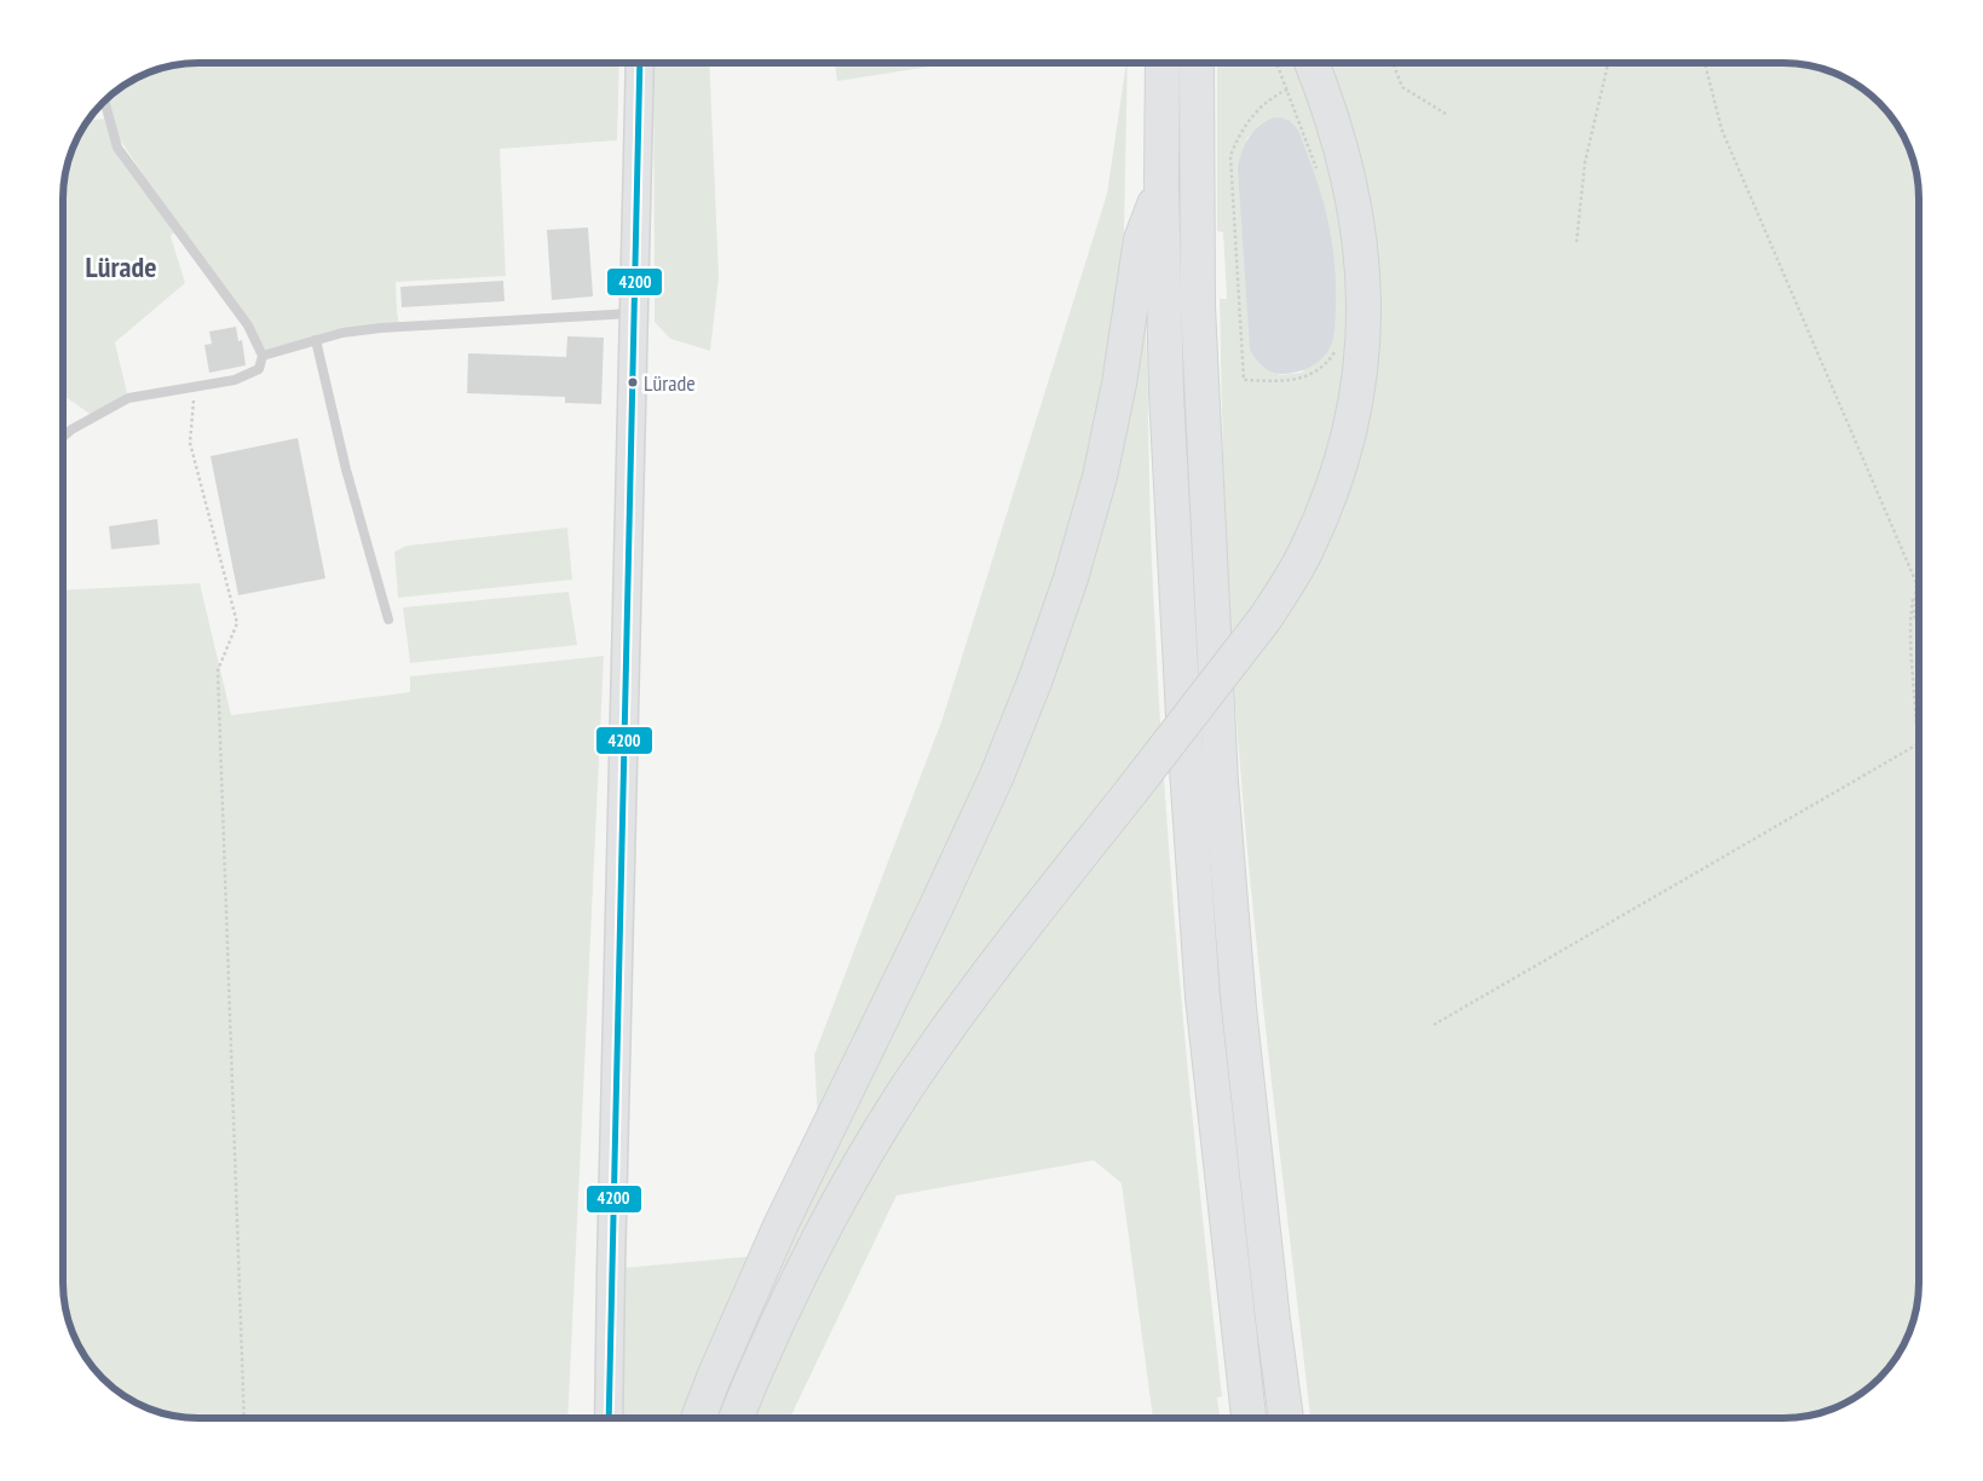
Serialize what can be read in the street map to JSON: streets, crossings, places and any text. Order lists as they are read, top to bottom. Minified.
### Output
{"districts":["Lürade"],"places":["Lürade"],"lines":["transit line 4200"]}
